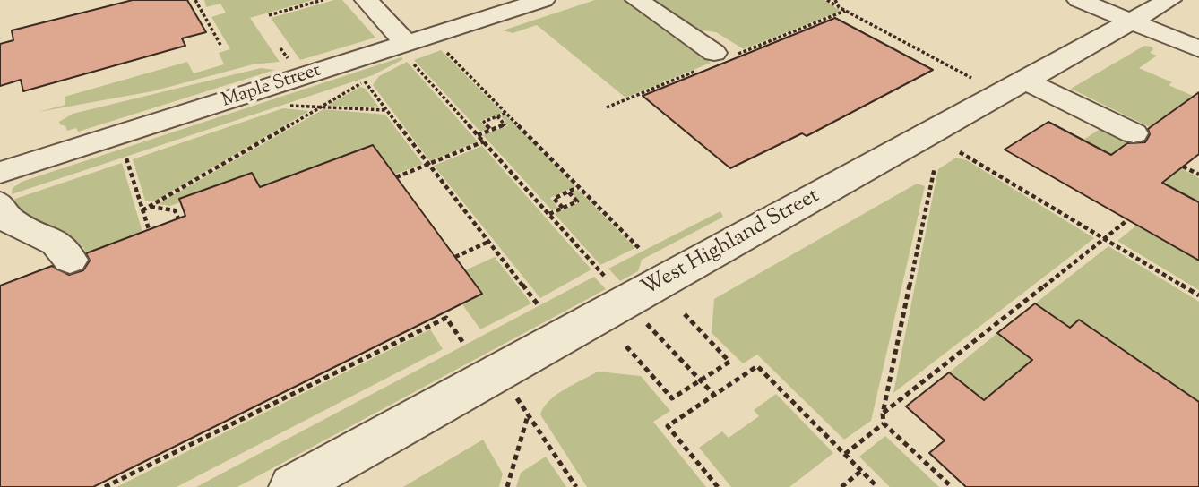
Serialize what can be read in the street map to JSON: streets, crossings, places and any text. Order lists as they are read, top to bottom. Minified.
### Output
{"streets":{"street":["Maple Street","West Highland Street"]}}
